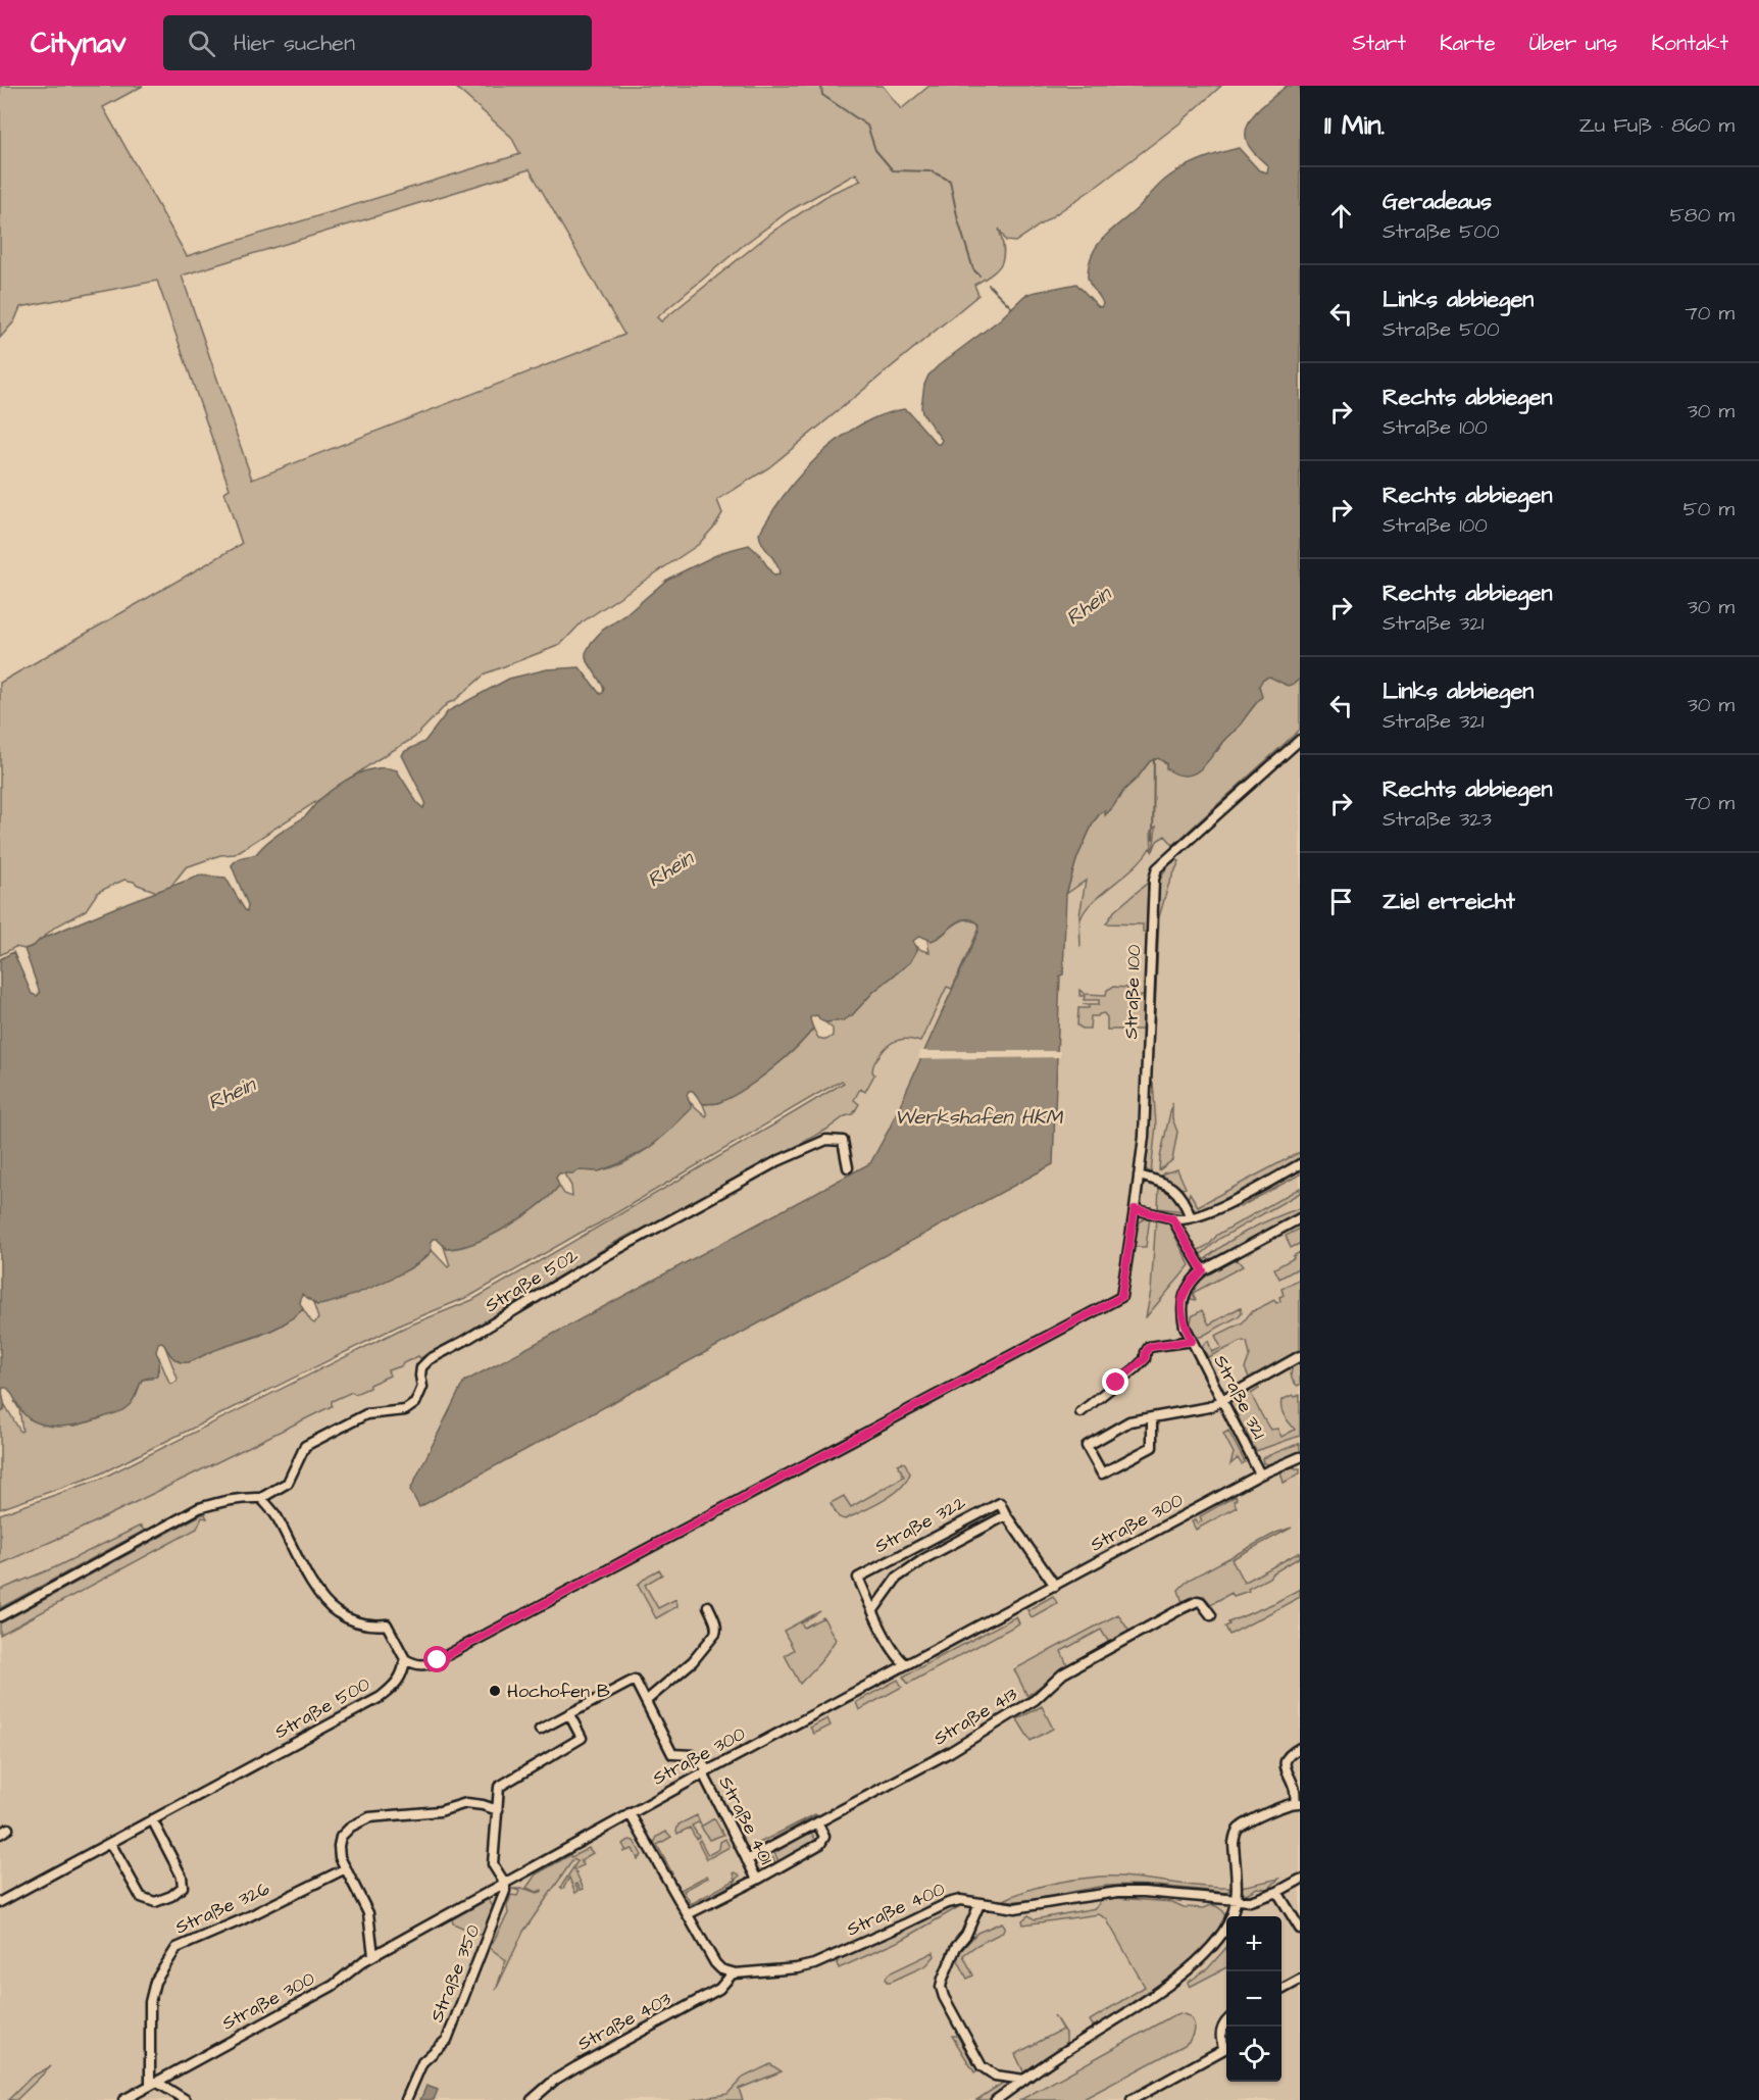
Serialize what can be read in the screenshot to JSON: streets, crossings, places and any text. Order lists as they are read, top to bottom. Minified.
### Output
{"streets":{"street":["Straße 100","Straße 502","Straße 321","Straße 300","Straße 322","Straße 500","Straße 413","Straße 401","Straße 326","Straße 400","Straße 350","Straße 403"]},"crossings":[["Straße 321","Straße 300"],["Straße 300","Straße 322"],["Straße 300","Straße 401"],["Straße 300","Straße 326"],["Straße 300","Straße 350"],["Straße 413","Straße 401"],["Straße 400","Straße 403"]],"water":["Rhein","Werkshafen HKM"],"places":["Hochofen B"],"page":{"header":"Citynav","search":"Hier suchen","nav":["Start","Karte","Über uns","Kontakt"],"heading":["11 Min.","Zu Fuß · 860 m"],"list":[["Geradeaus","Straße 500","580 m"],["Links abbiegen","Straße 500","70 m"],["Rechts abbiegen","Straße 100","30 m"],["Rechts abbiegen","Straße 100","50 m"],["Rechts abbiegen","Straße 321","30 m"],["Links abbiegen","Straße 321","30 m"],["Rechts abbiegen","Straße 323","70 m"],"Ziel erreicht"],"map_buttons":["+","−"]}}
